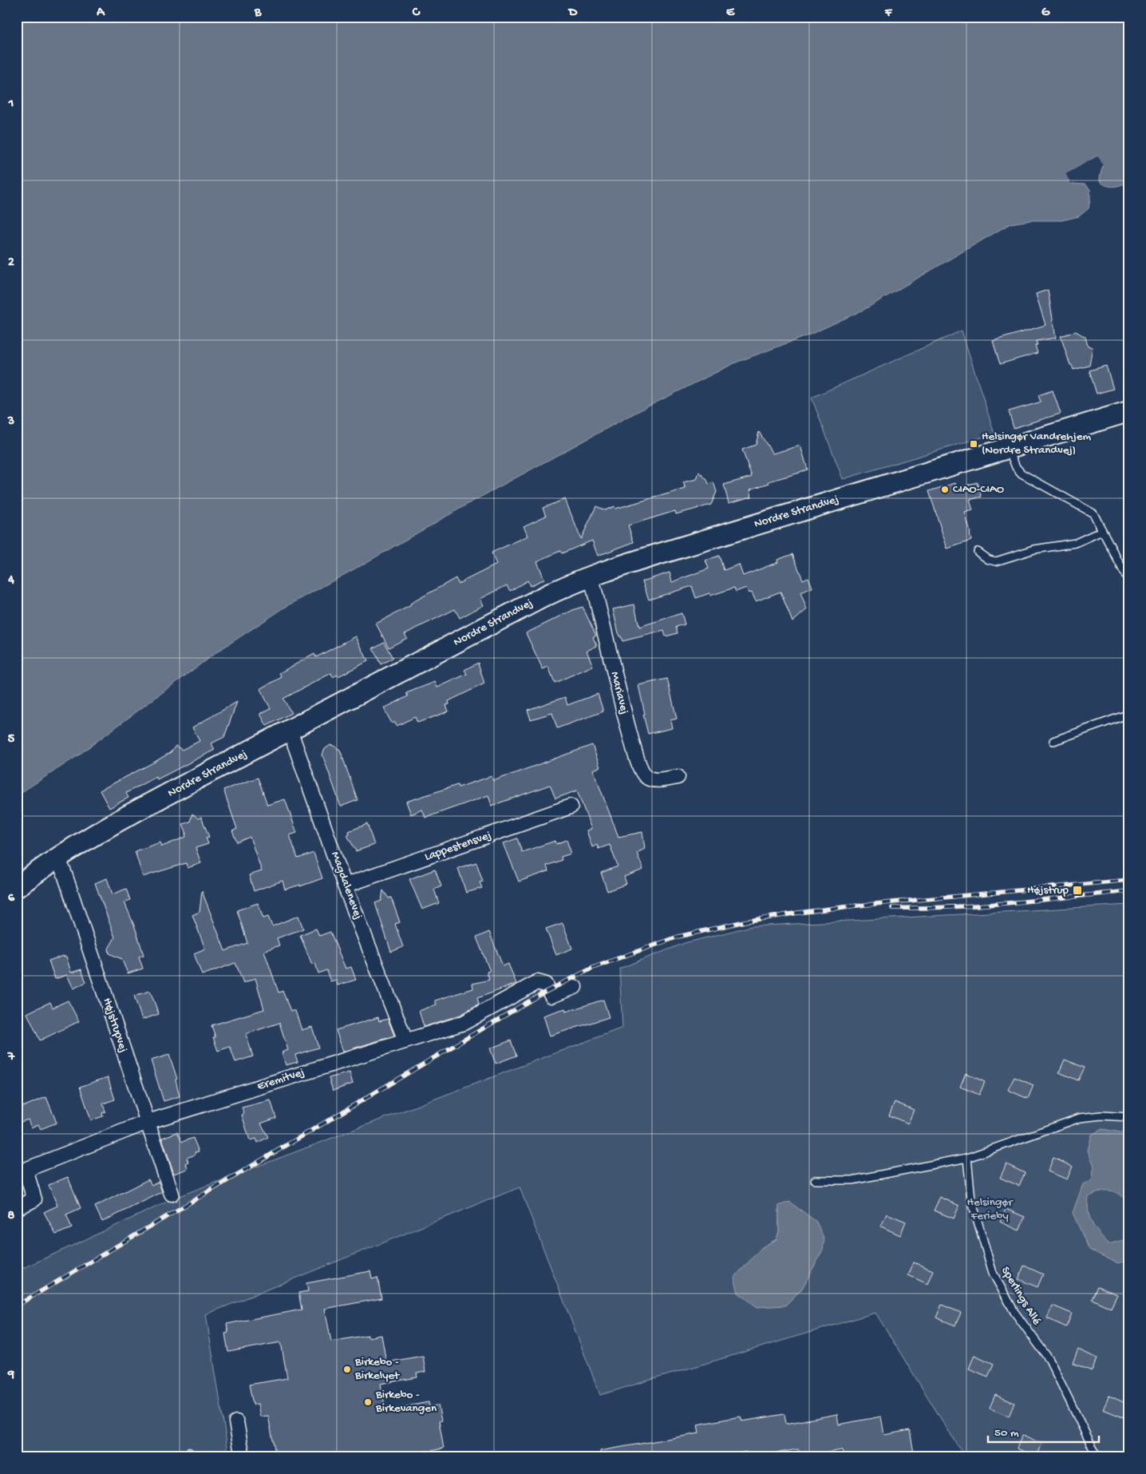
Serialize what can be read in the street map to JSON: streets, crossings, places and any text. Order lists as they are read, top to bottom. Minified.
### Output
{"streets":{"main road":["Nordre Strandvej"],"street":["Mariavej","Lappestensvej","Magdalenevej","Højstrupvej","Eremitvej"],"lane":["Sperlings Allé"]},"crossings":[["Nordre Strandvej","Mariavej"],["Nordre Strandvej","Magdalenevej"],["Nordre Strandvej","Højstrupvej"],["Lappestensvej","Magdalenevej"],["Magdalenevej","Eremitvej"],["Højstrupvej","Eremitvej"]],"parks":["Helsingør Ferieby"],"places":{"transit":["Helsingør Vandrehjem (Nordre Strandvej)","Højstrup"],"other":["CIAO-CIAO","Birkebo - Birkelyet","Birkebo - Birkevangen"]},"scale_bar":"50 m","grid":{"columns":["A","B","C","D","E","F","G"],"rows":["1","2","3","4","5","6","7","8","9"]}}
